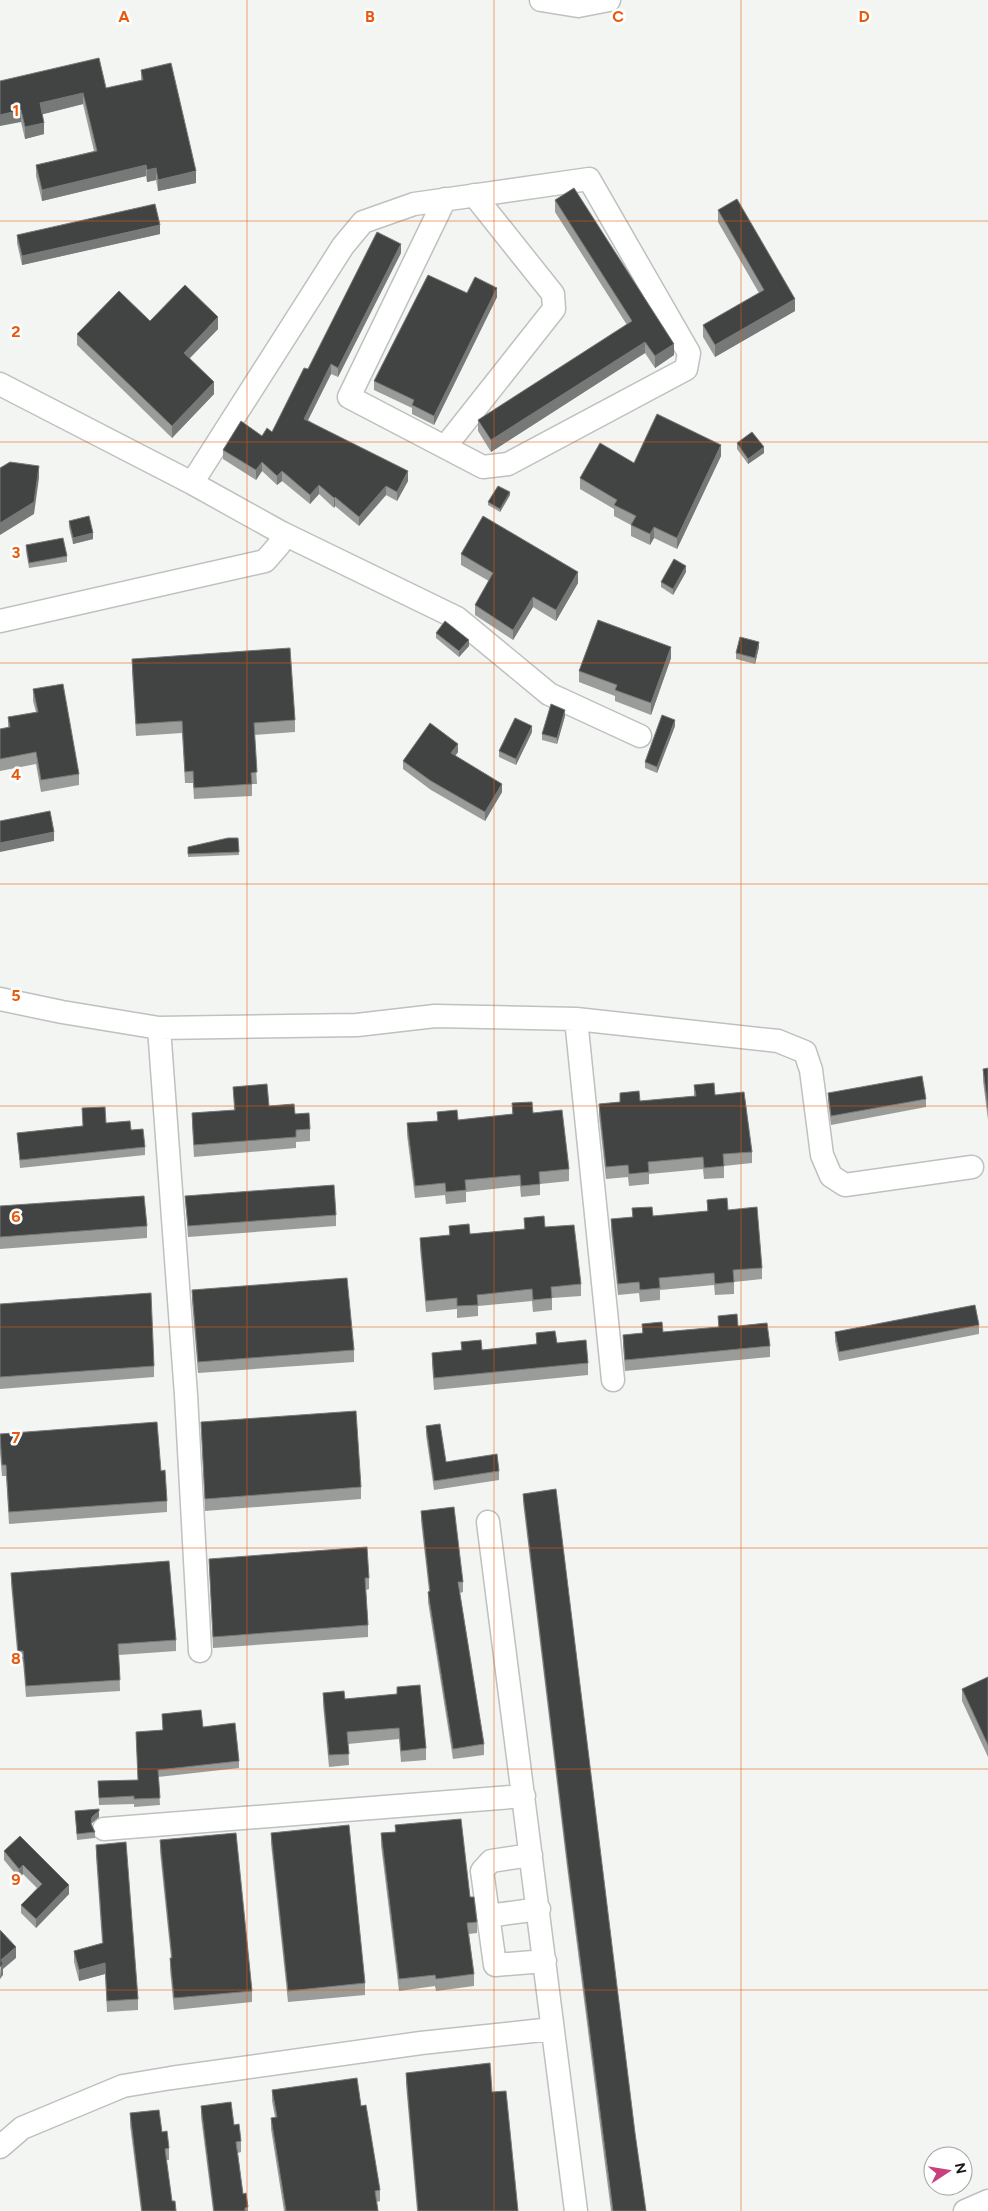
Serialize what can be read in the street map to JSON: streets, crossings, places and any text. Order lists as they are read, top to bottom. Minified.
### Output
{"north":"right","grid":{"columns":["A","B","C","D"],"rows":["1","2","3","4","5","6","7","8","9"]}}
